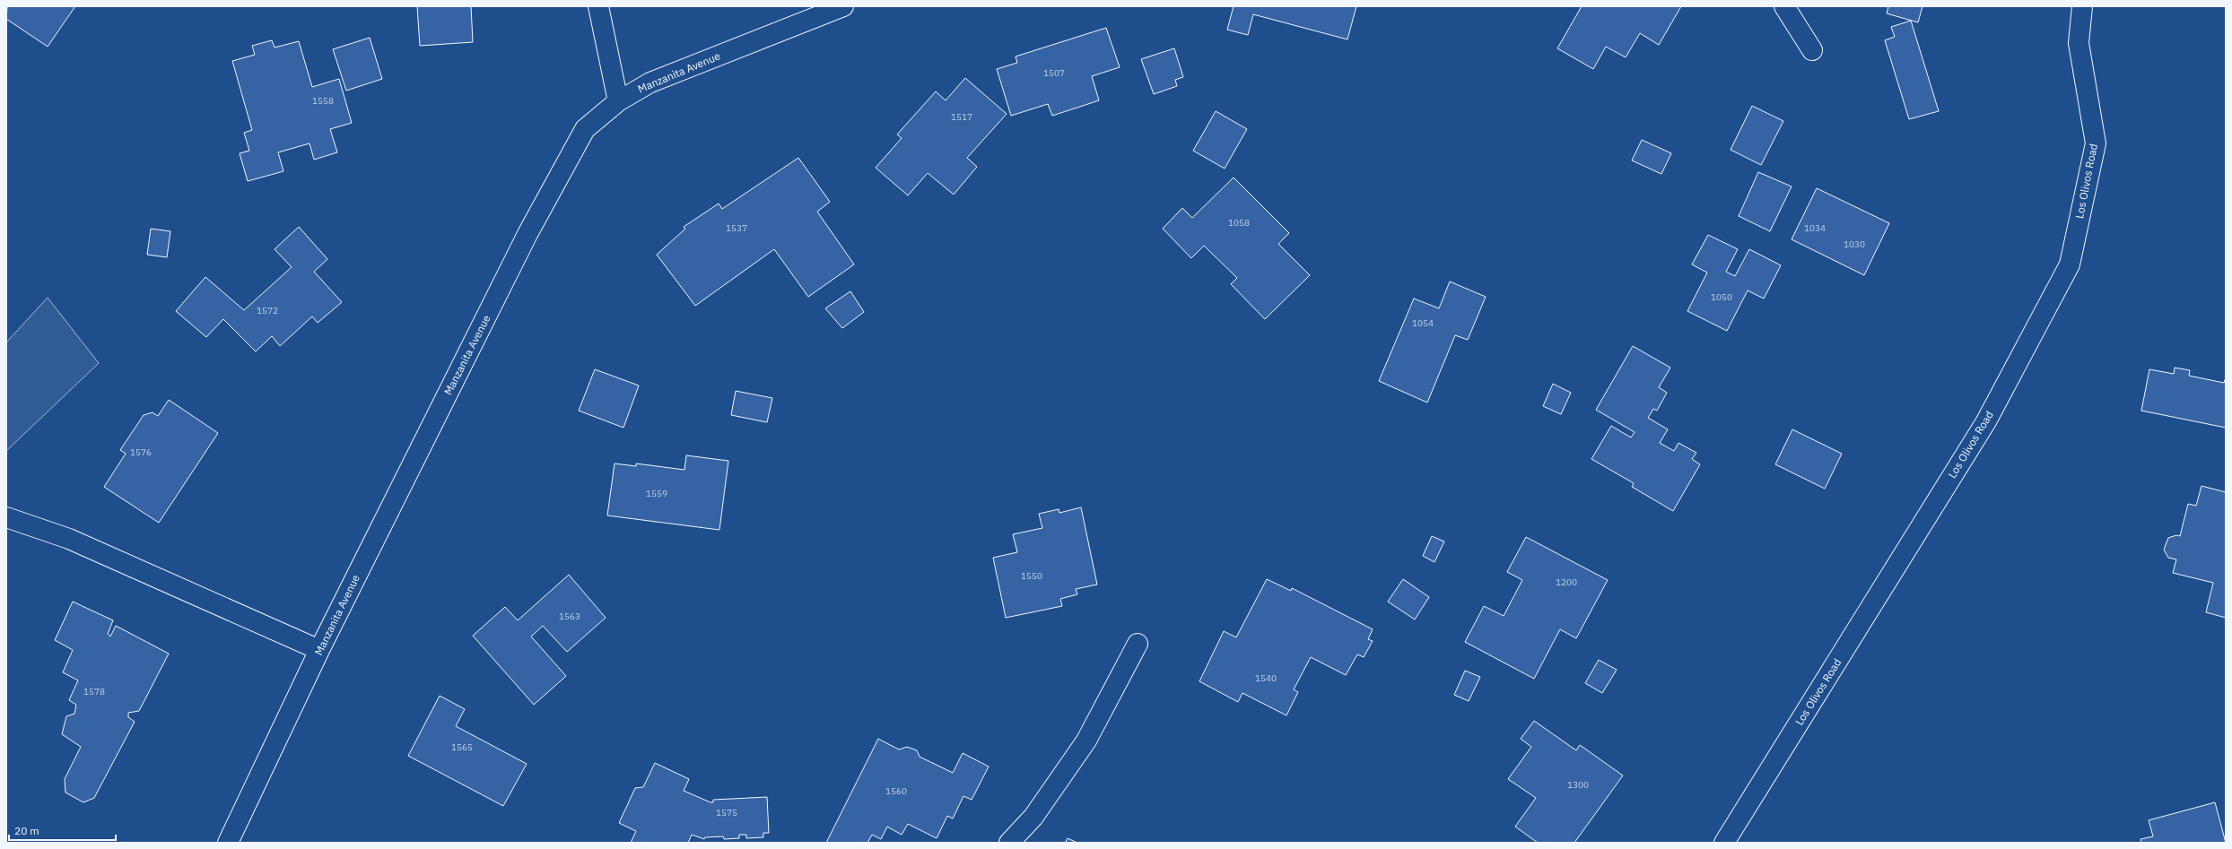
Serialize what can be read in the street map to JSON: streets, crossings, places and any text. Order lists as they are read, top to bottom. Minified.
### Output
{"streets":{"street":["Manzanita Avenue","Los Olivos Road"]},"house_numbers":["1507","1558","1517","1058","1537","1034","1030","1050","1572","1054","1576","1559","1550","1200","1563","1540","1578","1565","1300","1560","1575"],"scale_bar":"20 m"}
